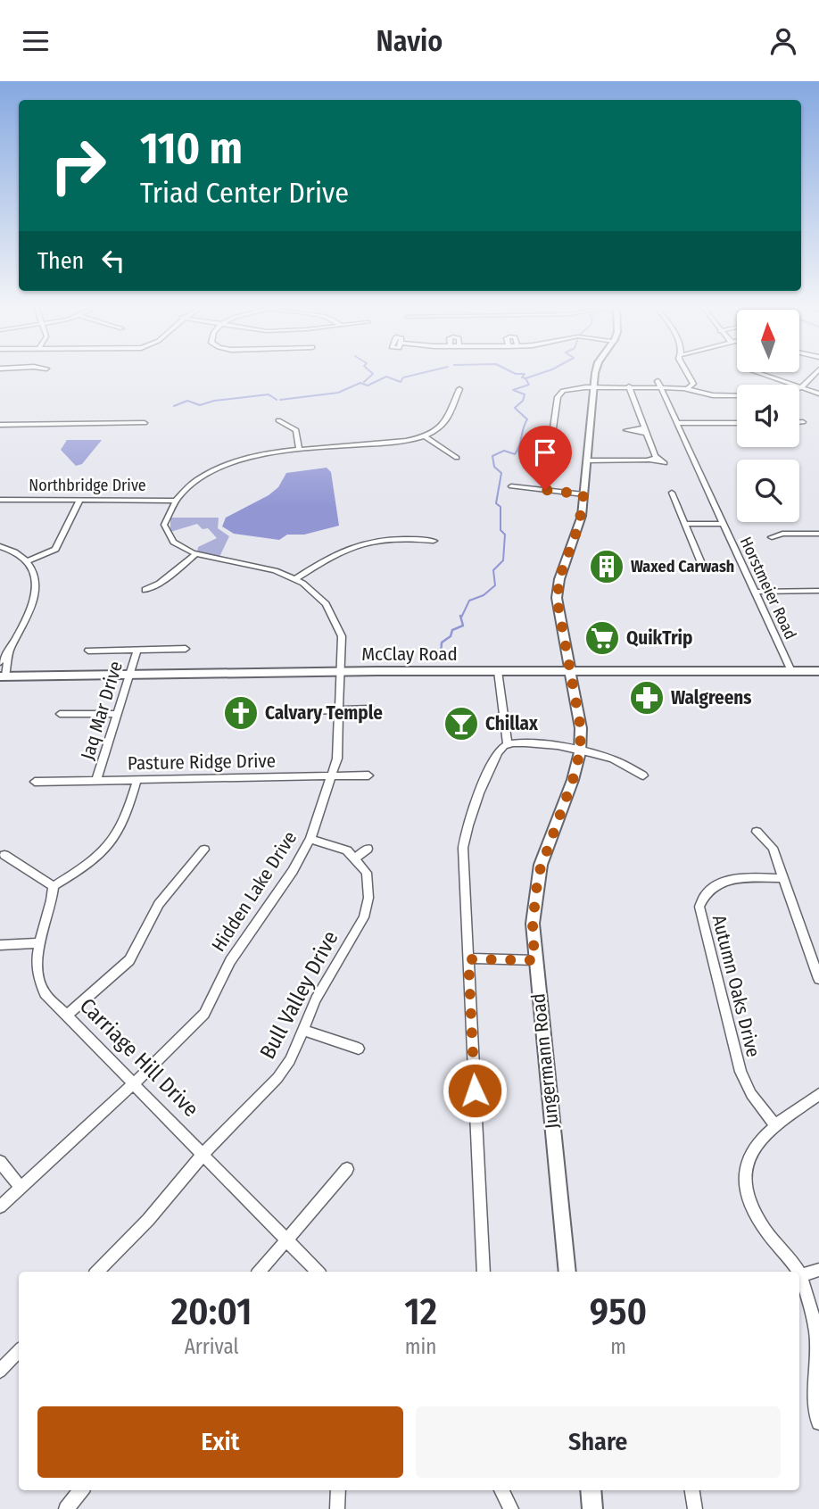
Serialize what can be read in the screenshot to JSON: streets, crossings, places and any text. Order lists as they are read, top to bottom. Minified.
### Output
{"streets":{"main road":["McClay Road","Jungermann Road"],"street":["Northbridge Drive","Horstmeier Road","Jaq Mar Drive","Pasture Ridge Drive","Hidden Lake Drive","Autumn Oaks Drive","Bull Valley Drive","Carriage Hill Drive"]},"crossings":[["Northbridge Drive","Hidden Lake Drive"],["Horstmeier Road","McClay Road"],["McClay Road","Jaq Mar Drive"],["McClay Road","Hidden Lake Drive"],["McClay Road","Jungermann Road"],["Jaq Mar Drive","Pasture Ridge Drive"],["Pasture Ridge Drive","Hidden Lake Drive"],["Hidden Lake Drive","Carriage Hill Drive"],["Bull Valley Drive","Carriage Hill Drive"]],"places":{"building":["Waxed Carwash"],"supermarket":["QuikTrip"],"pharmacy":["Walgreens"],"church":["Calvary Temple"],"bar":["Chillax"]},"north":"top","page":{"header":"Navio","turn":["110 m","Triad Center Drive"],"then":"Then","eta":["20:01","Arrival","12","min","950","m"],"buttons":["Exit","Share"]}}
